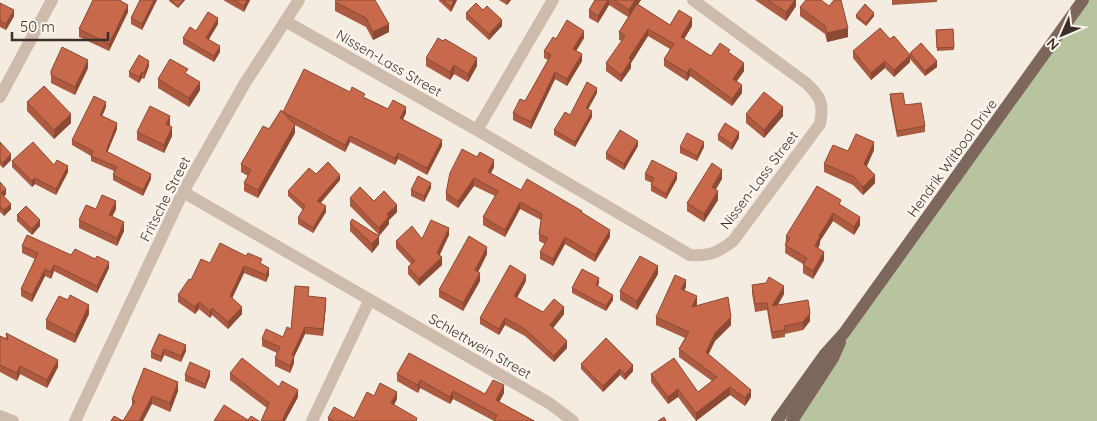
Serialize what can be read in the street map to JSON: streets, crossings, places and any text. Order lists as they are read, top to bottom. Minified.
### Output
{"streets":{"main road":["Hendrik Witbooi Drive"],"street":["Nissen-Lass Street","Fritsche Street","Schlettwein Street"]},"crossings":[["Nissen-Lass Street","Fritsche Street"],["Fritsche Street","Schlettwein Street"]],"scale_bar":"50 m","north":"bottom left"}
